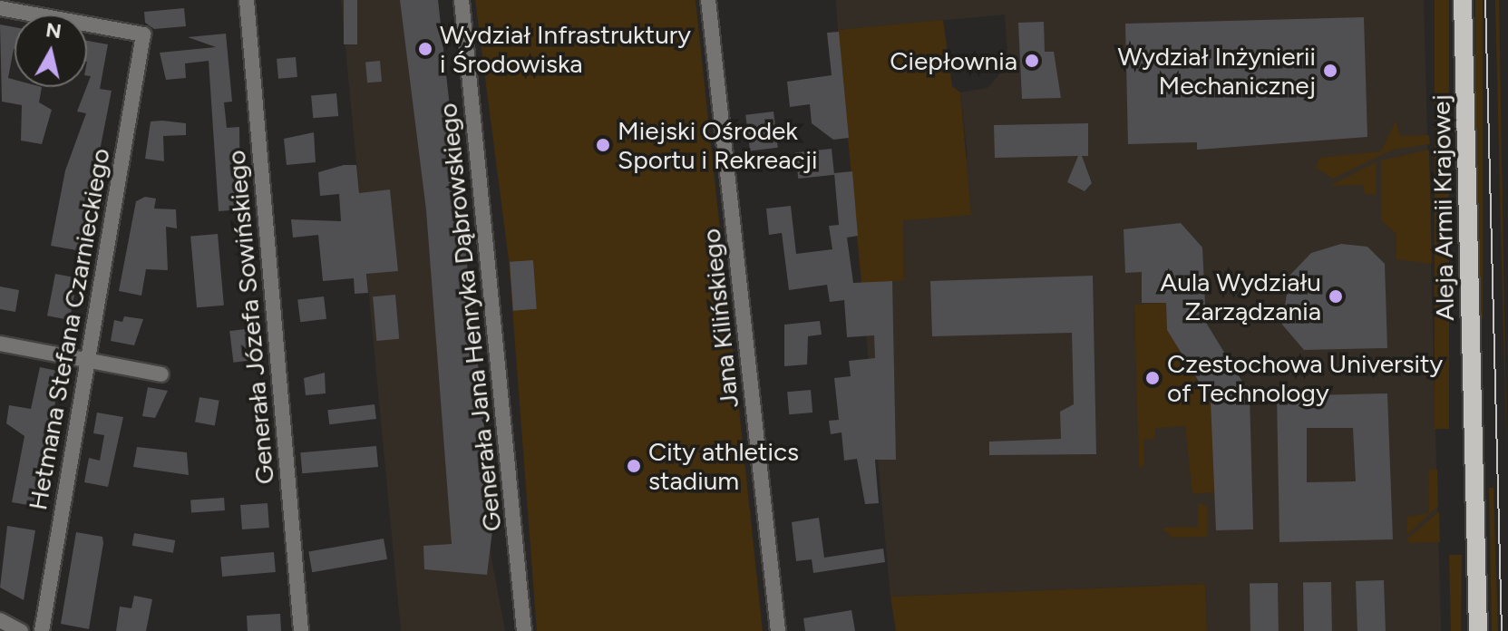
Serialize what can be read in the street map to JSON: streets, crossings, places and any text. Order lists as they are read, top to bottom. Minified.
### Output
{"streets":{"main road":["Aleja Armii Krajowej"],"street":["Generała Józefa Sowińskiego","Generała Jana Henryka Dąbrowskiego","Jana Kilińskiego","Hetmana Stefana Czarnieckiego"]},"places":["Wydział Infrastruktury i Środowiska","Ciepłownia","Wydział Inżynierii Mechanicznej","Miejski Ośrodek Sportu i Rekreacji","Aula Wydziału Zarządzania","Czestochowa University of Technology","City athletics stadium"],"north":"top"}
